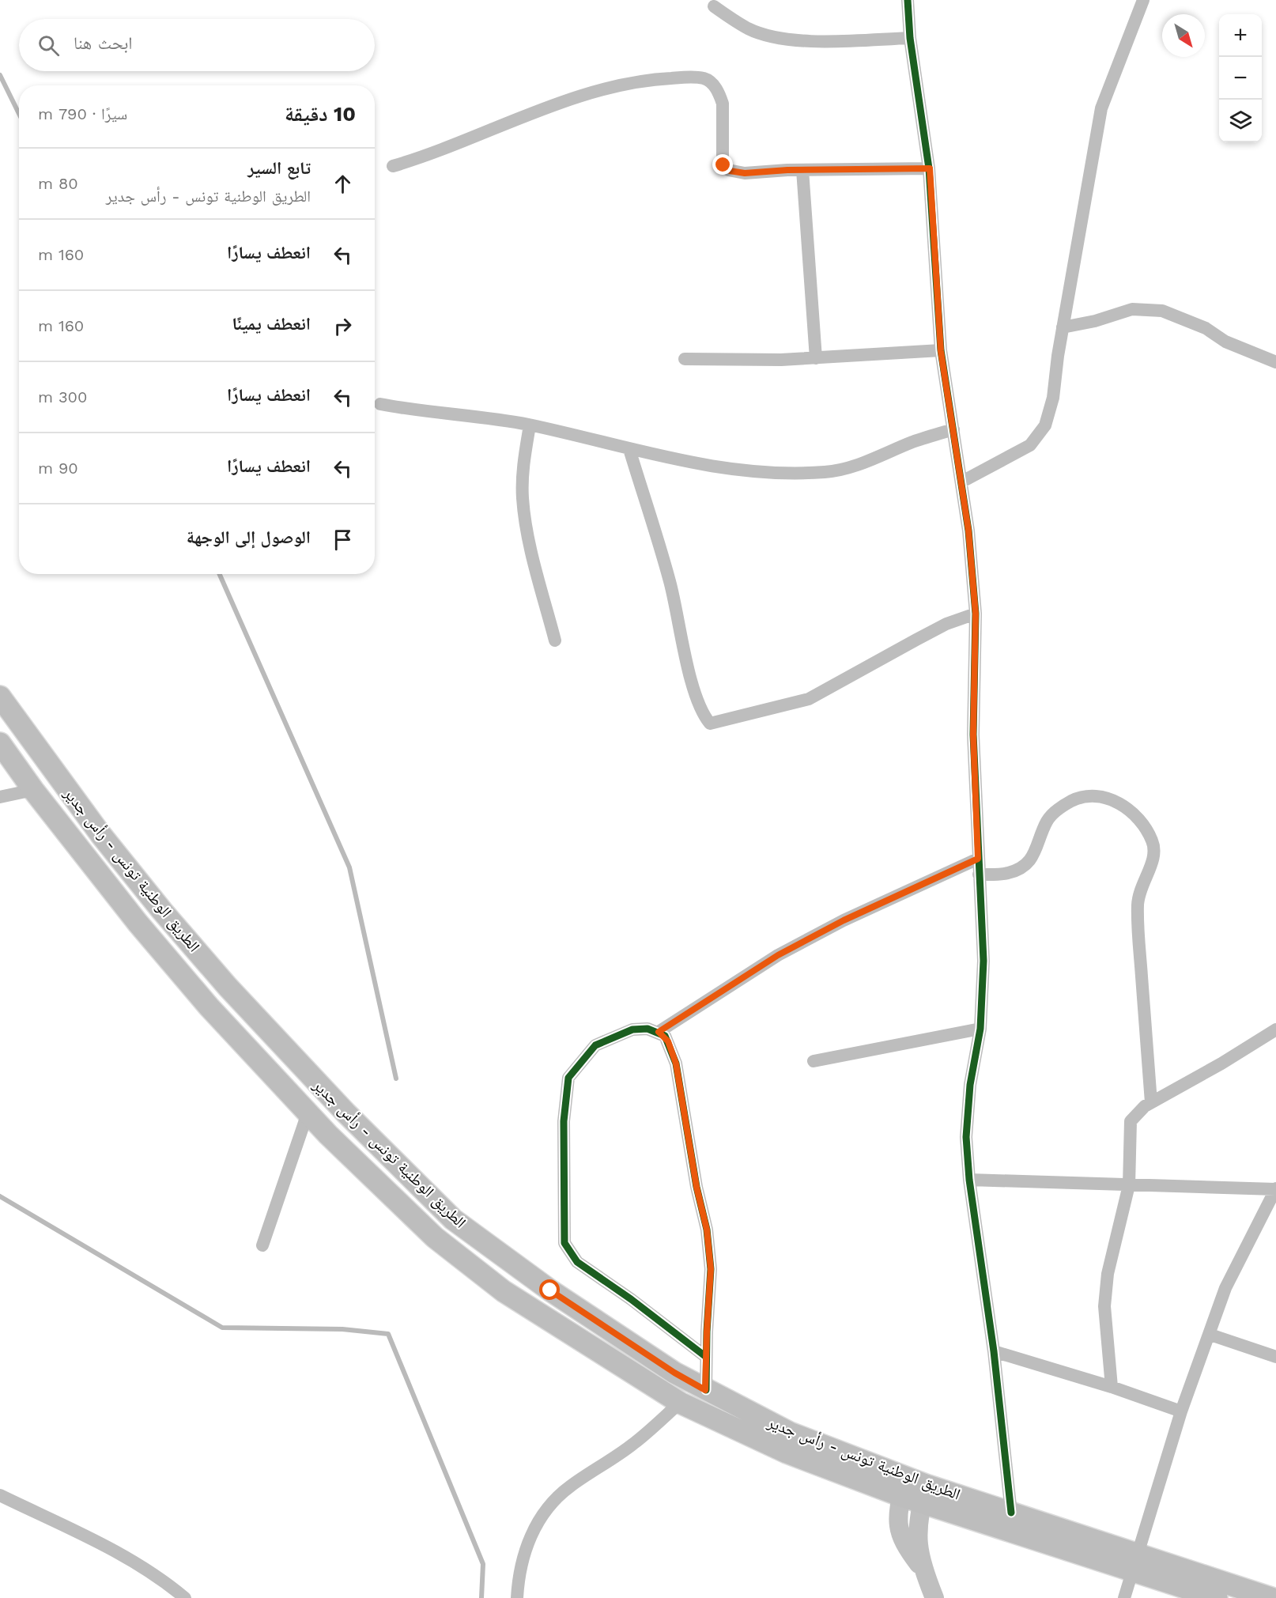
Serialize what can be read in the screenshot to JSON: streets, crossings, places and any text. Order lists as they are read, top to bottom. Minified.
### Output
{"streets":{"main road":["الطريق الوطنية تونس - رأس جدير"]},"north":"bottom right","page":{"map_buttons":["+","−"],"search":"ابحث هنا","heading":["10 دقيقة","سيرًا · 790 m"],"list":[["تابع السير","الطريق الوطنية تونس - رأس جدير","80 m"],["انعطف يسارًا","160 m"],["انعطف يمينًا","160 m"],["انعطف يسارًا","300 m"],["انعطف يسارًا","90 m"],"الوصول إلى الوجهة"]}}
